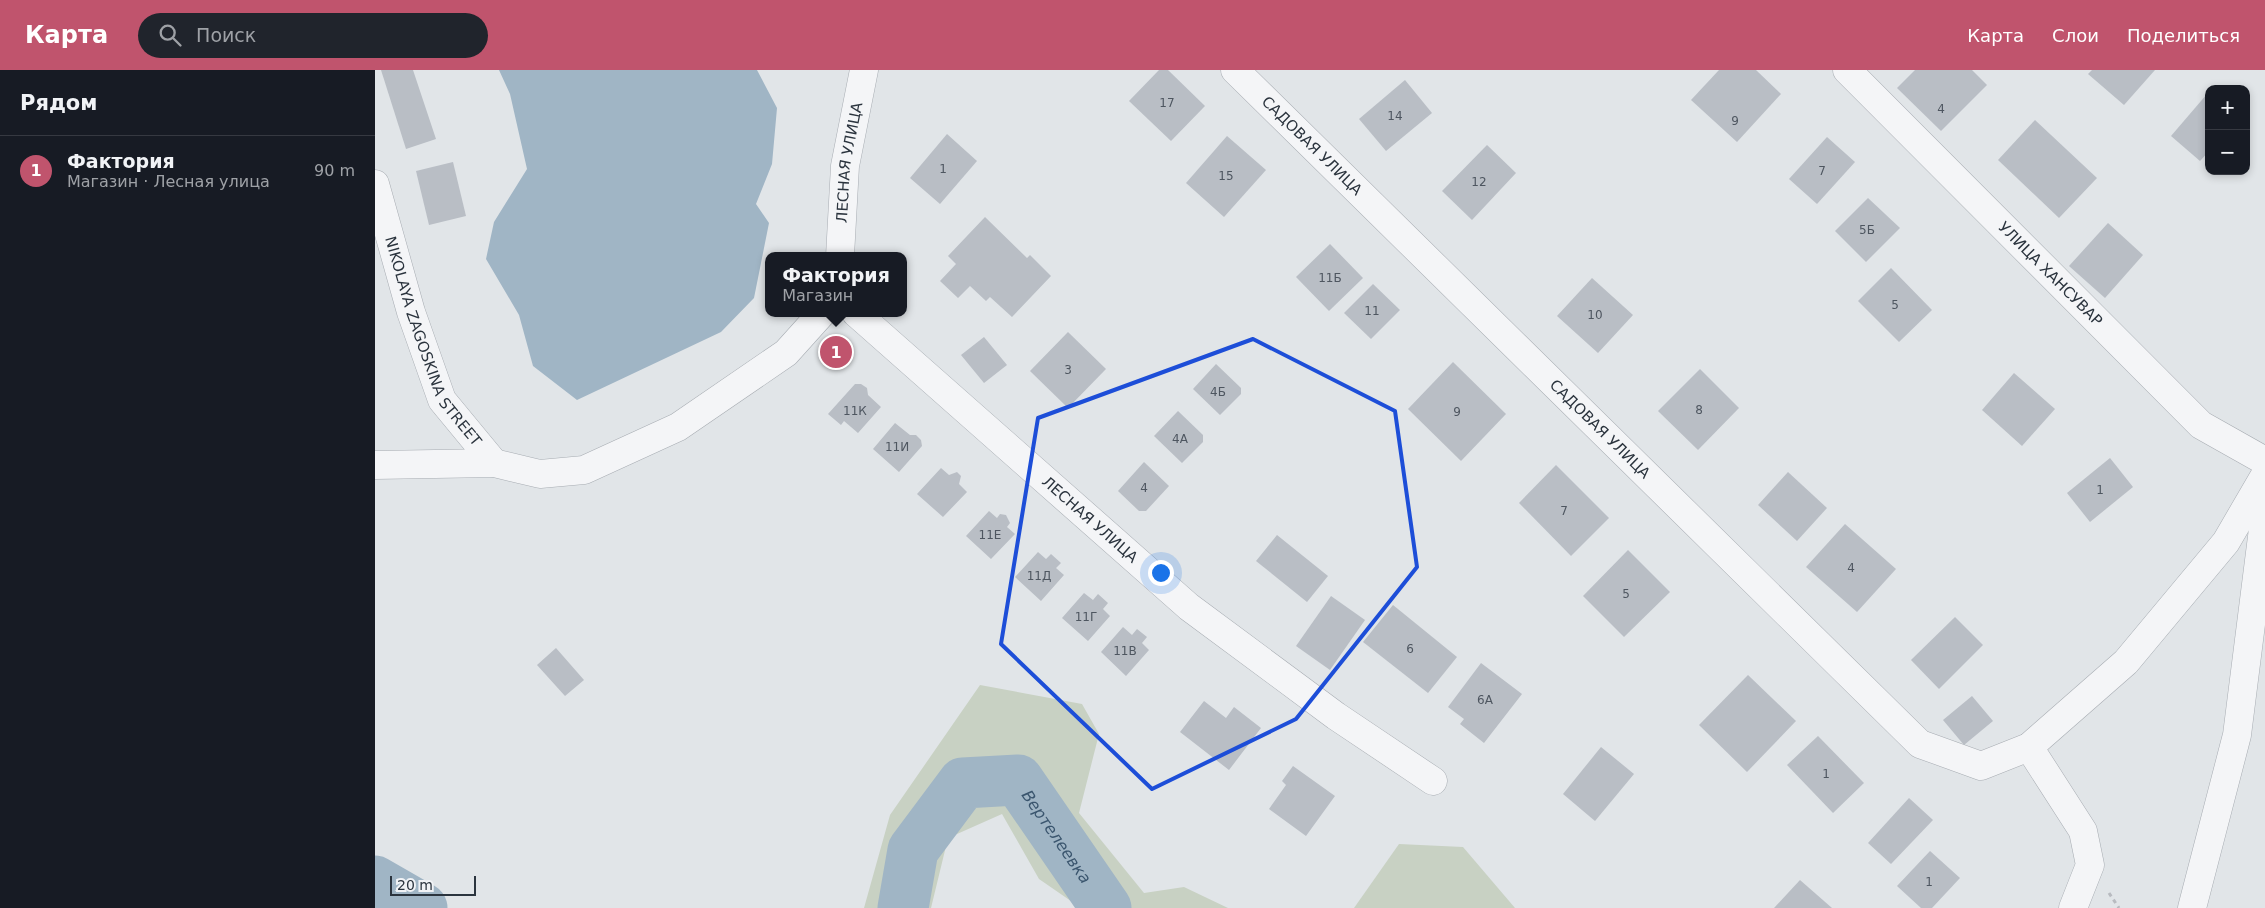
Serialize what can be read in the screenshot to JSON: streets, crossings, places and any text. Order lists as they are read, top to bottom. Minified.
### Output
{"streets":{"street":["САДОВАЯ УЛИЦА","ЛЕСНАЯ УЛИЦА","УЛИЦА ХАНСУВАР","NIKOLAYA ZAGOSKINA STREET"]},"water":["Вертелеевка"],"house_numbers":["17","4","14","9","1","7","15","12","5Б","11Б","5","11","10","3","4Б","8","11К","9","4А","11И","4","1","7","11Е","4","11Д","5","11Г","6","11В","6А","1","1"],"scale_bar":"20 m","page":{"header":"Карта","search":"Поиск","nav":["Карта","Слои","Поделиться"],"heading":"Рядом","map_buttons":["+","−"],"list":[{"mark":"1","name":"Фактория","note":"Магазин · Лесная улица","value":"90 m"}],"popup":["Фактория","Магазин"],"pins":"1","scale":"20 m"}}
